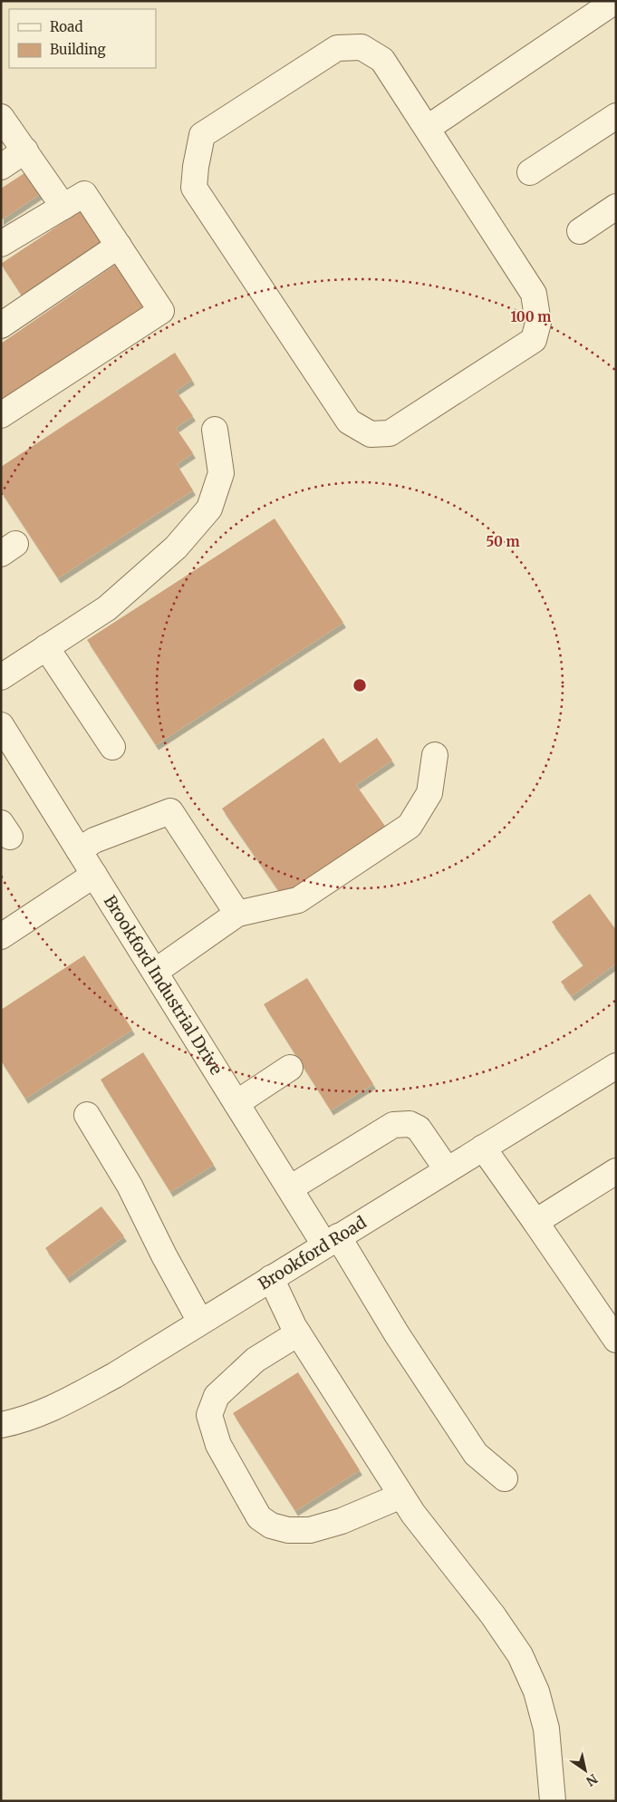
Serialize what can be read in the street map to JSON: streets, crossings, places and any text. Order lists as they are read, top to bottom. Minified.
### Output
{"streets":{"street":["Brookford Industrial Drive","Brookford Road"]},"crossings":[["Brookford Industrial Drive","Brookford Road"]],"legend":["Road","Building"],"north":"bottom right","rings":["100 m","50 m"]}
